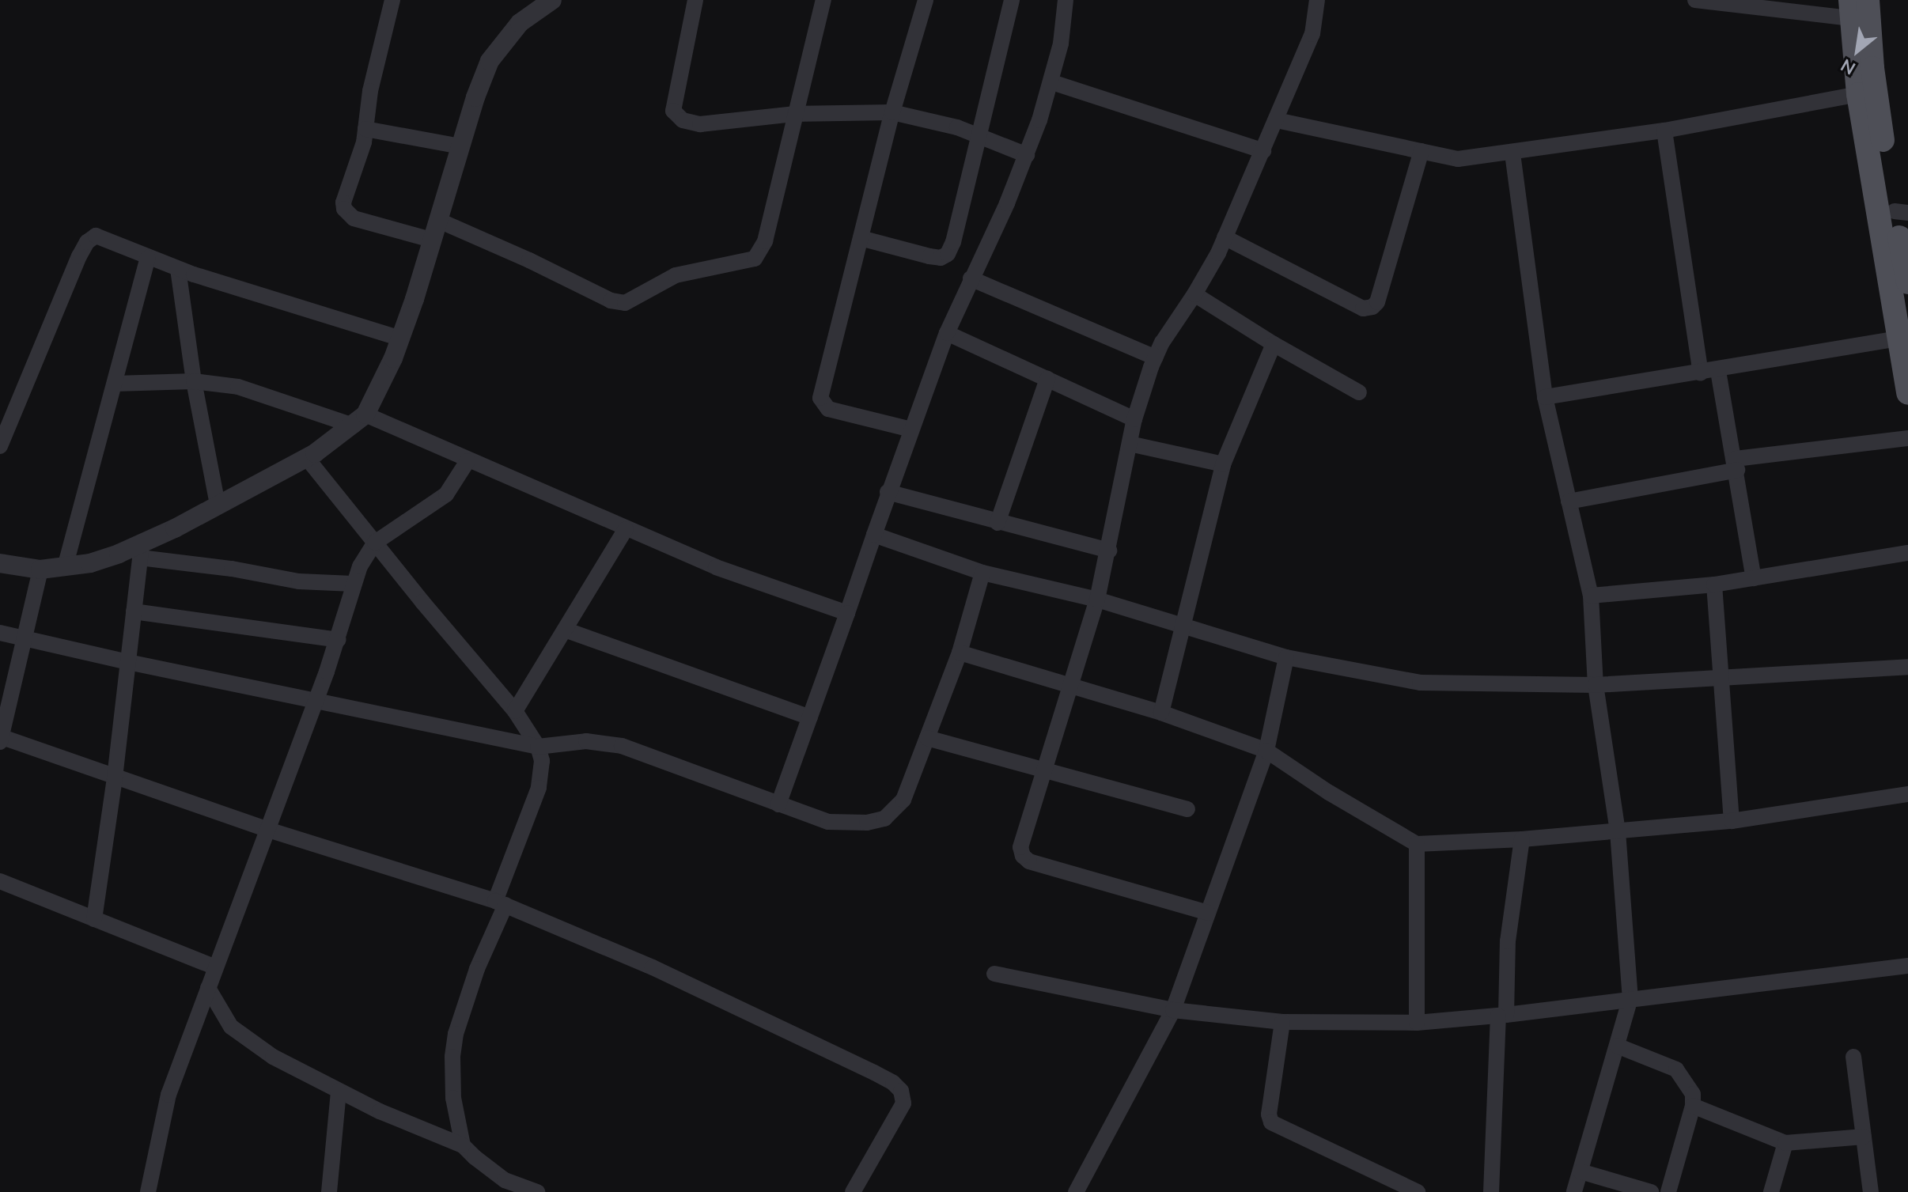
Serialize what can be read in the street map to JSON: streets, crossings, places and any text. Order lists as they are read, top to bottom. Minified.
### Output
{"north":"bottom left"}
